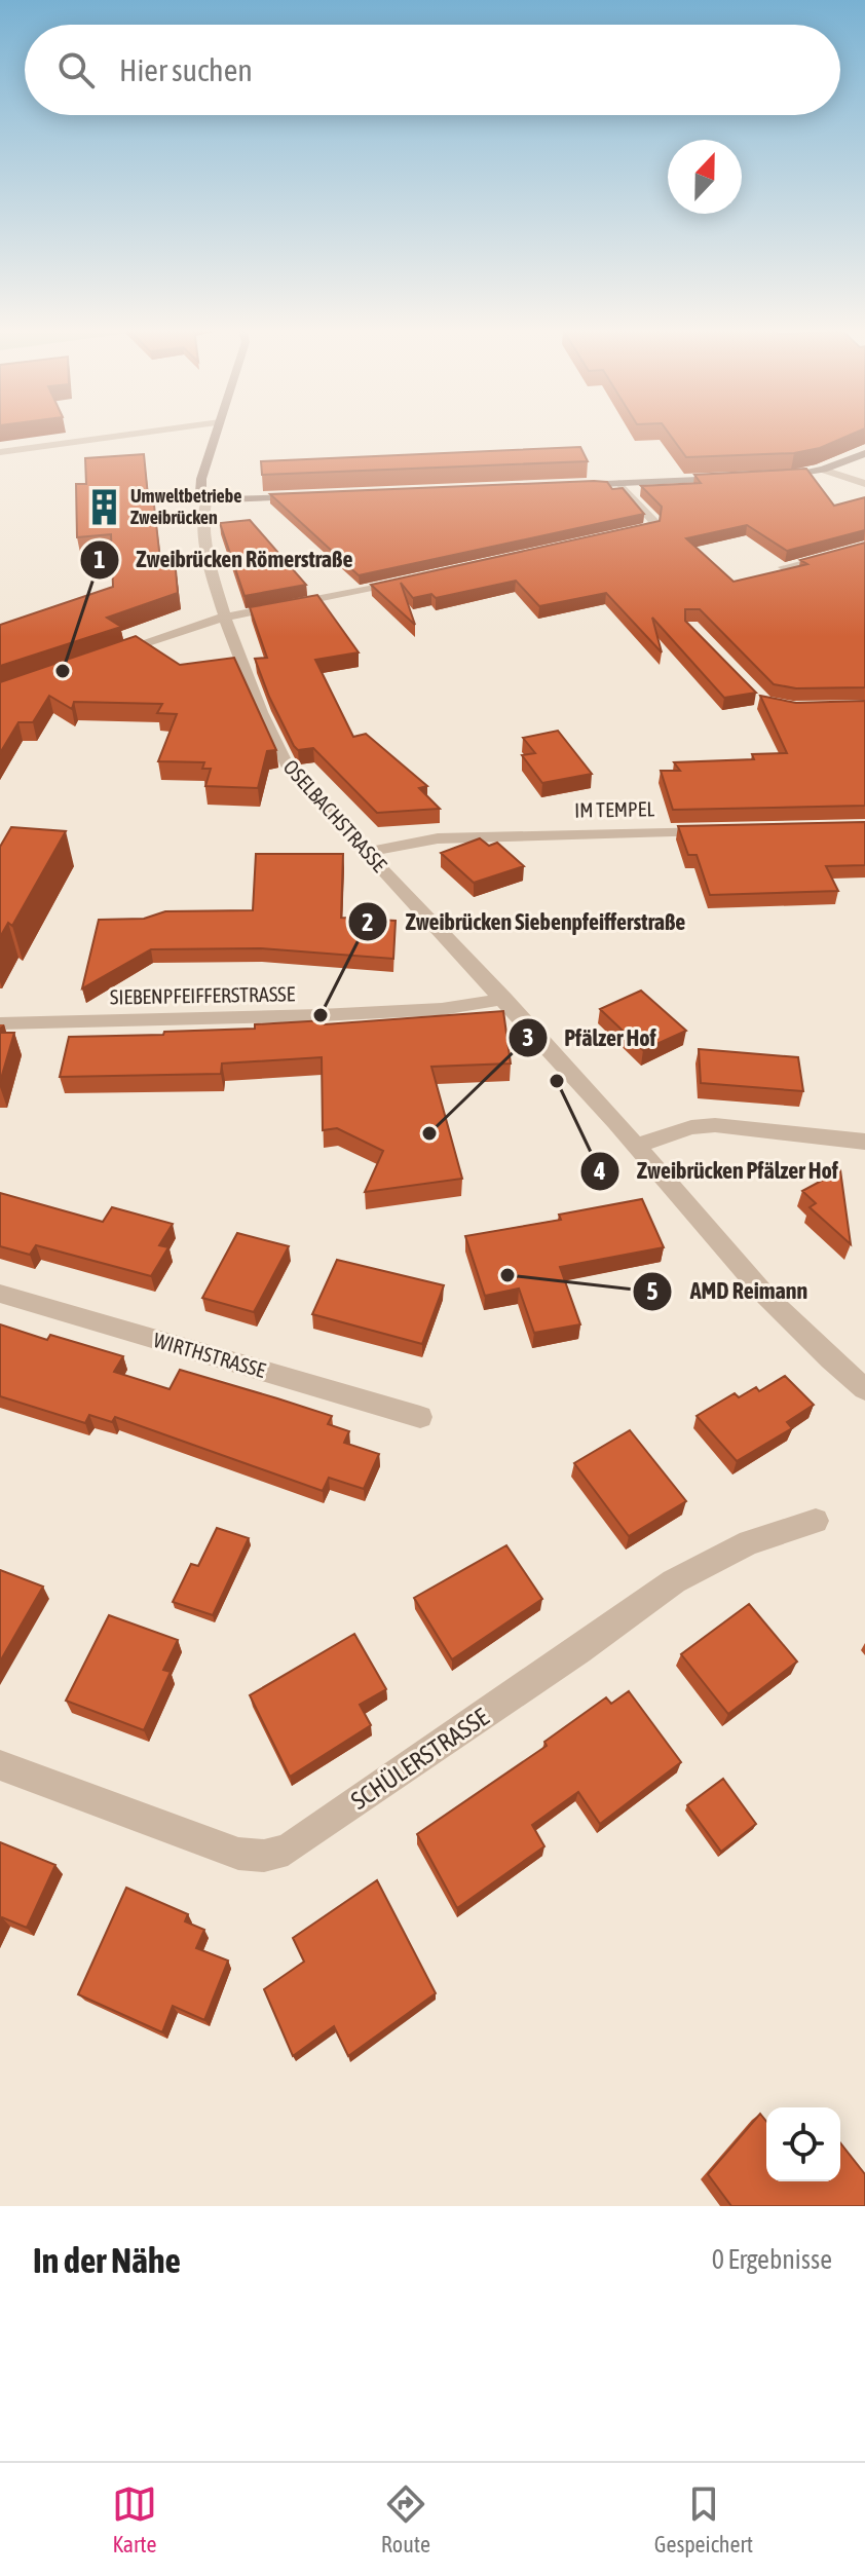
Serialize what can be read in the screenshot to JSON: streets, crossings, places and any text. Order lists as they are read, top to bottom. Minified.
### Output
{"streets":{"street":["IM TEMPEL","OSELBACHSTRASSE","SIEBENPFEIFFERSTRASSE","WIRTHSTRASSE","SCHÜLERSTRASSE"]},"crossings":[["IM TEMPEL","OSELBACHSTRASSE"],["OSELBACHSTRASSE","SIEBENPFEIFFERSTRASSE"]],"places":{"building":["Umweltbetriebe Zweibrücken"],"other":["Zweibrücken Römerstraße","Zweibrücken Siebenpfeifferstraße","Zweibrücken Pfälzer Hof","Pfälzer Hof","AMD Reimann"]},"north":"top","page":{"search":"Hier suchen","heading":["In der Nähe","0 Ergebnisse"],"nav":["Karte","Route","Gespeichert"]}}
